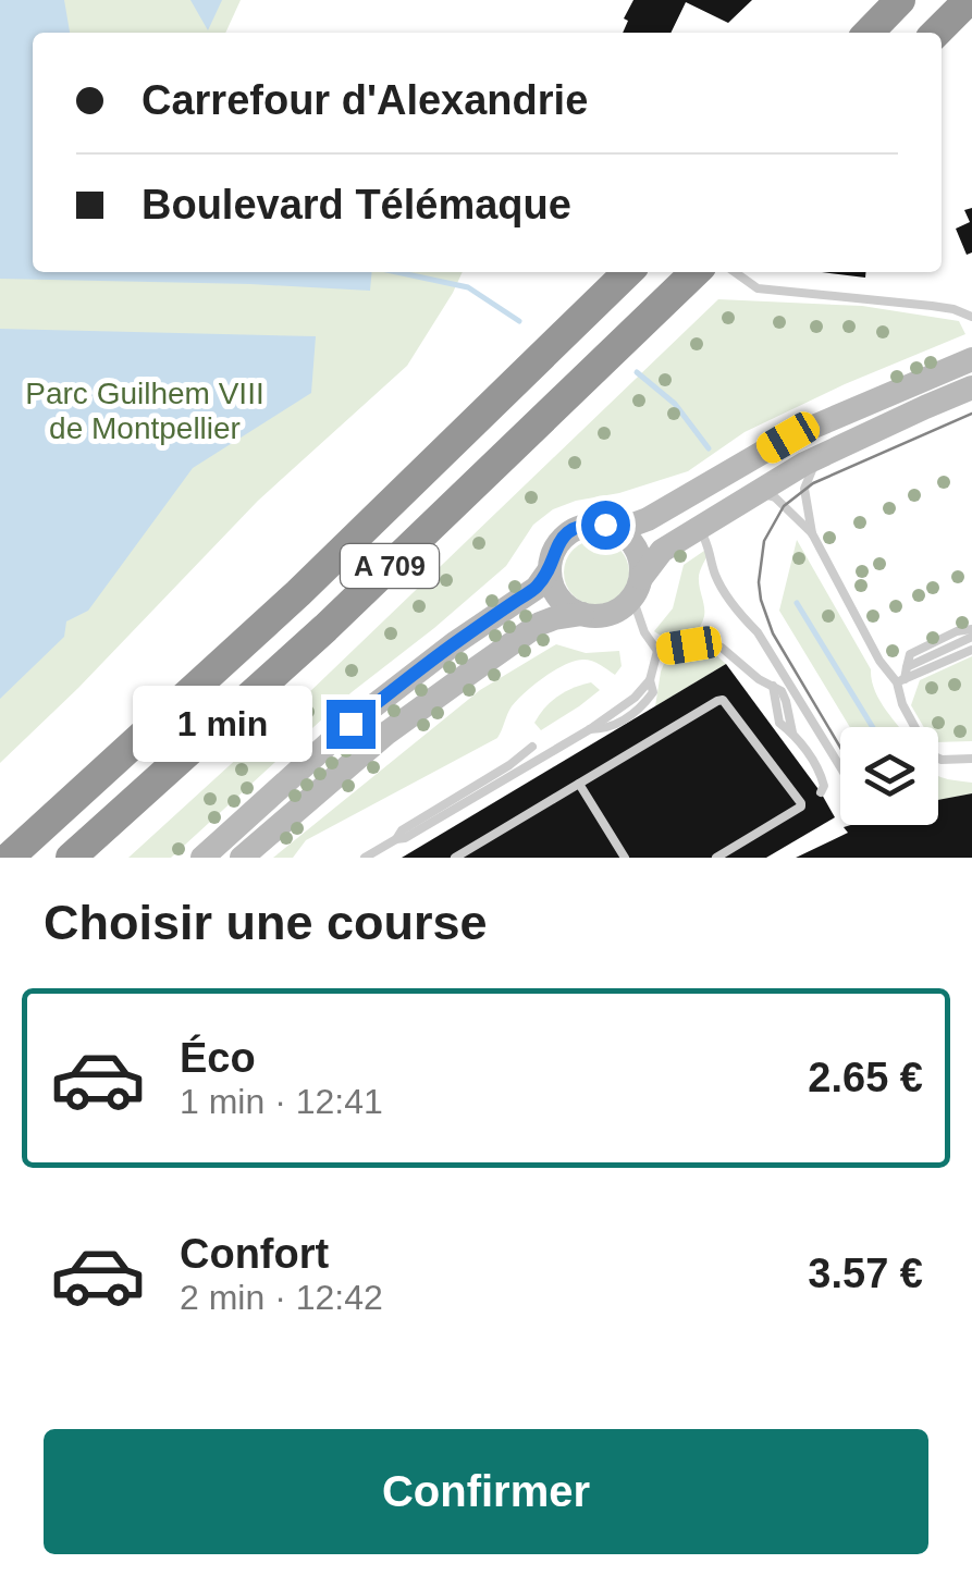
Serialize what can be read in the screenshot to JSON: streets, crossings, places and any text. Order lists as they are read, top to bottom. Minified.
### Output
{"streets":{"highway":["A 709"]},"parks":["Parc Guilhem VIII de Montpellier"],"page":{"banner":["Carrefour d'Alexandrie","Boulevard Télémaque"],"bubble":"1 min","heading":"Choisir une course","list":[{"name":"Éco","note":"1 min · 12:41","value":"2.65 €"},{"name":"Confort","note":"2 min · 12:42","value":"3.57 €"}],"buttons":"Confirmer"}}
